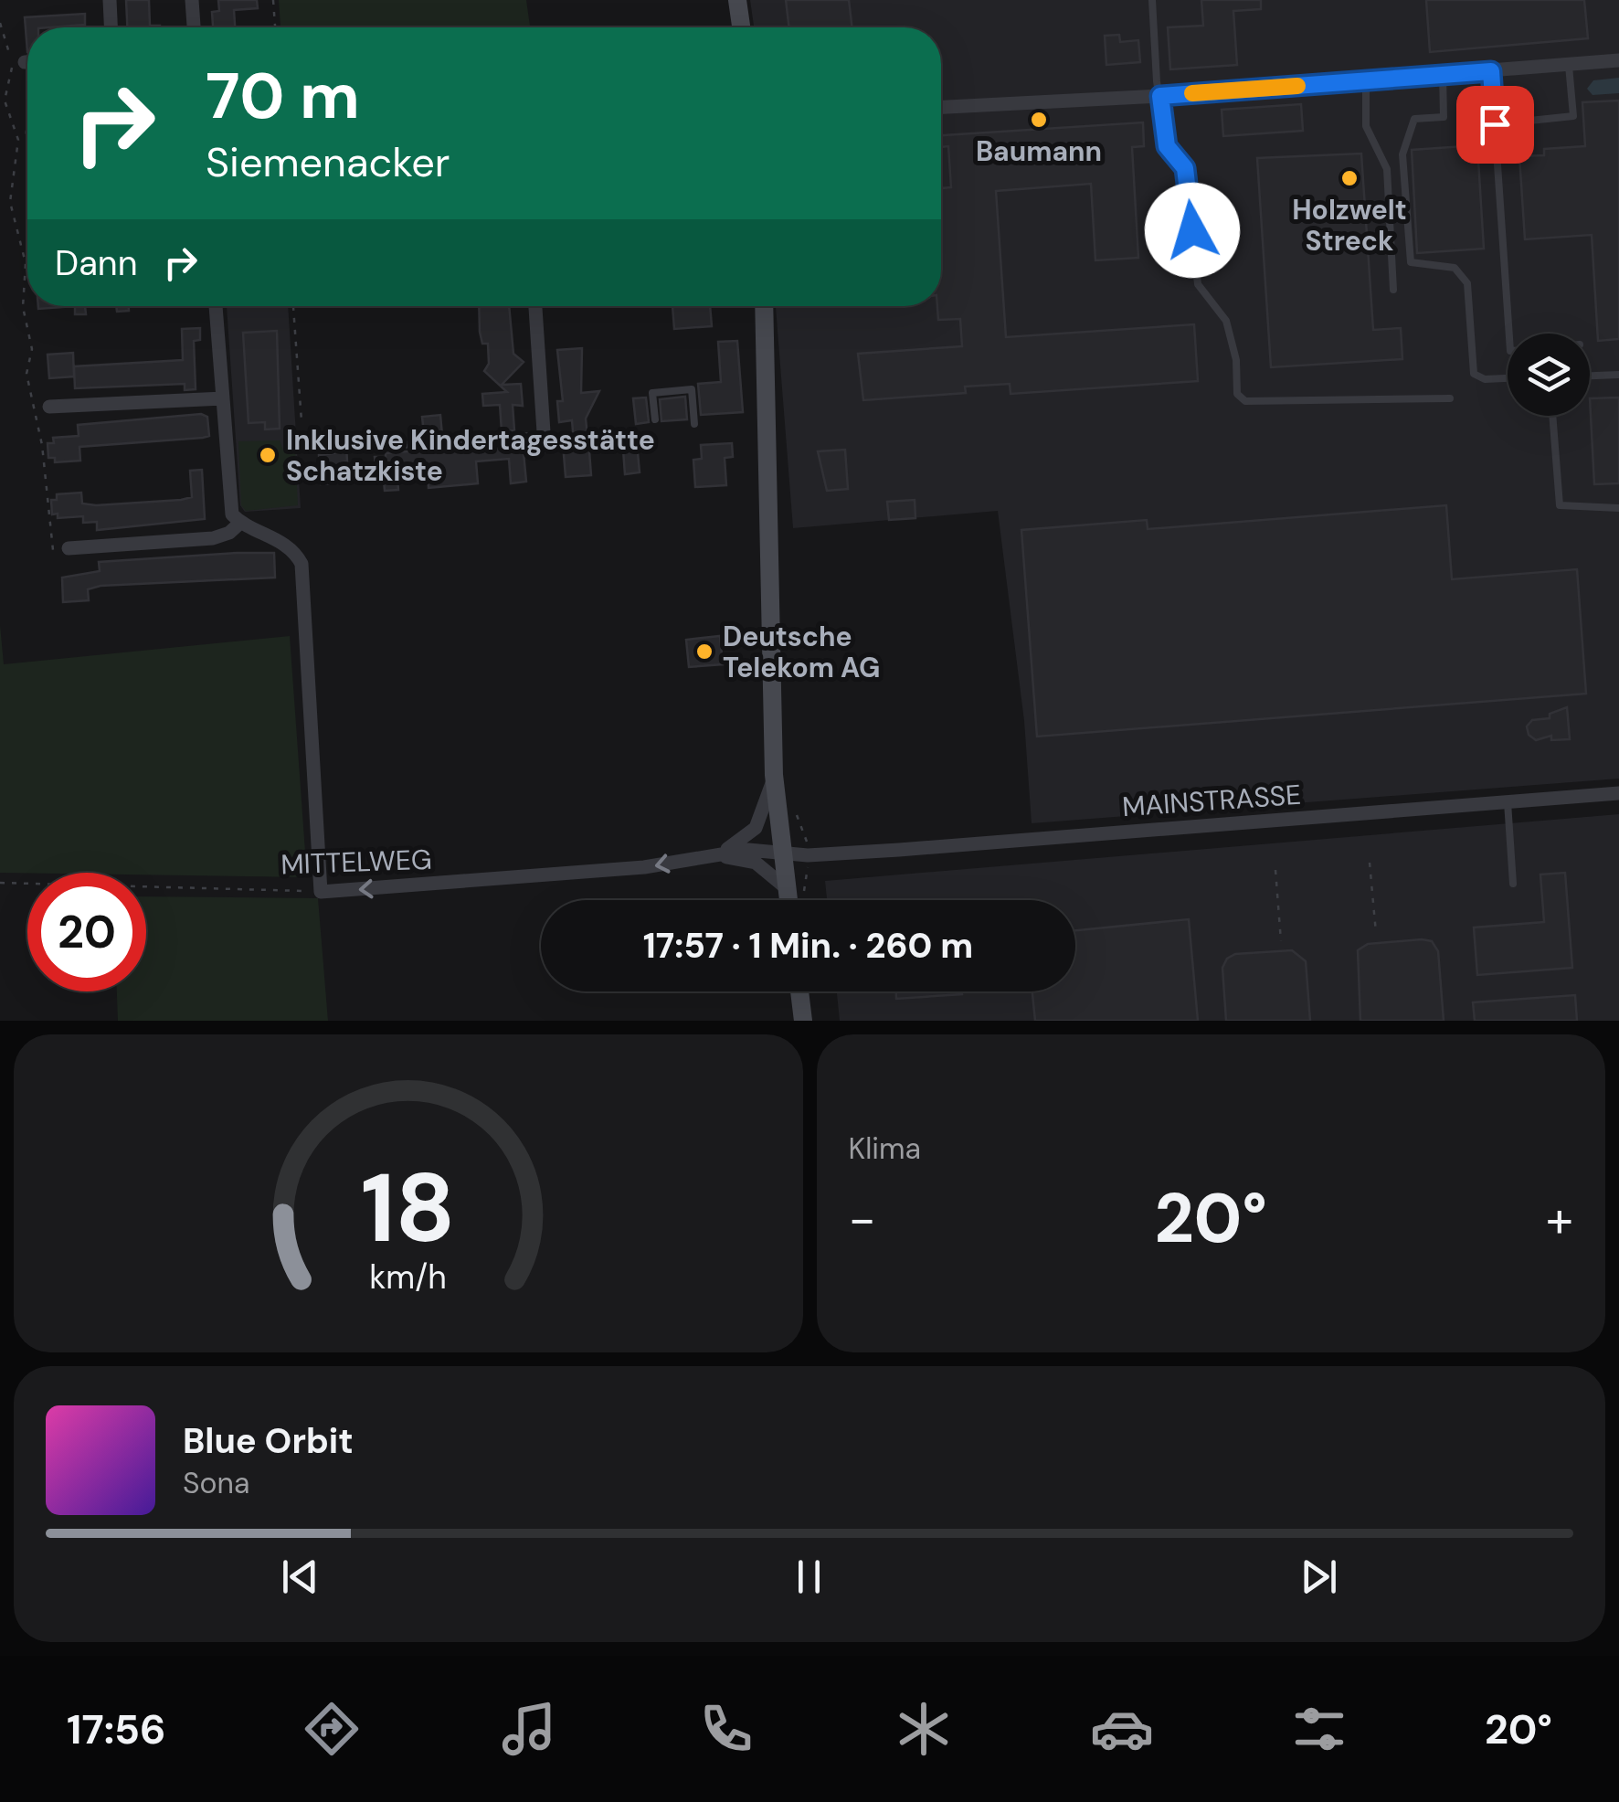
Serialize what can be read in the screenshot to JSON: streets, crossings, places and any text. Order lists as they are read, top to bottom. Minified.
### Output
{"streets":{"street":["MAINSTRASSE","MITTELWEG"]},"crossings":[["MAINSTRASSE","MITTELWEG"]],"one_way":["MITTELWEG"],"places":["Baumann","Holzwelt Streck","Inklusive Kindertagesstätte Schatzkiste","Deutsche Telekom AG"],"page":{"turn":["70 m","Siemenacker"],"then":"Dann","limit":"20","trip":"17:57 · 1 Min. · 260 m","tile":"Klima","heat":["−","20°","+"],"song":["Blue Orbit","Sona"],"tabs":["17:56","20°"],"gauge":["18","km/h"]}}
